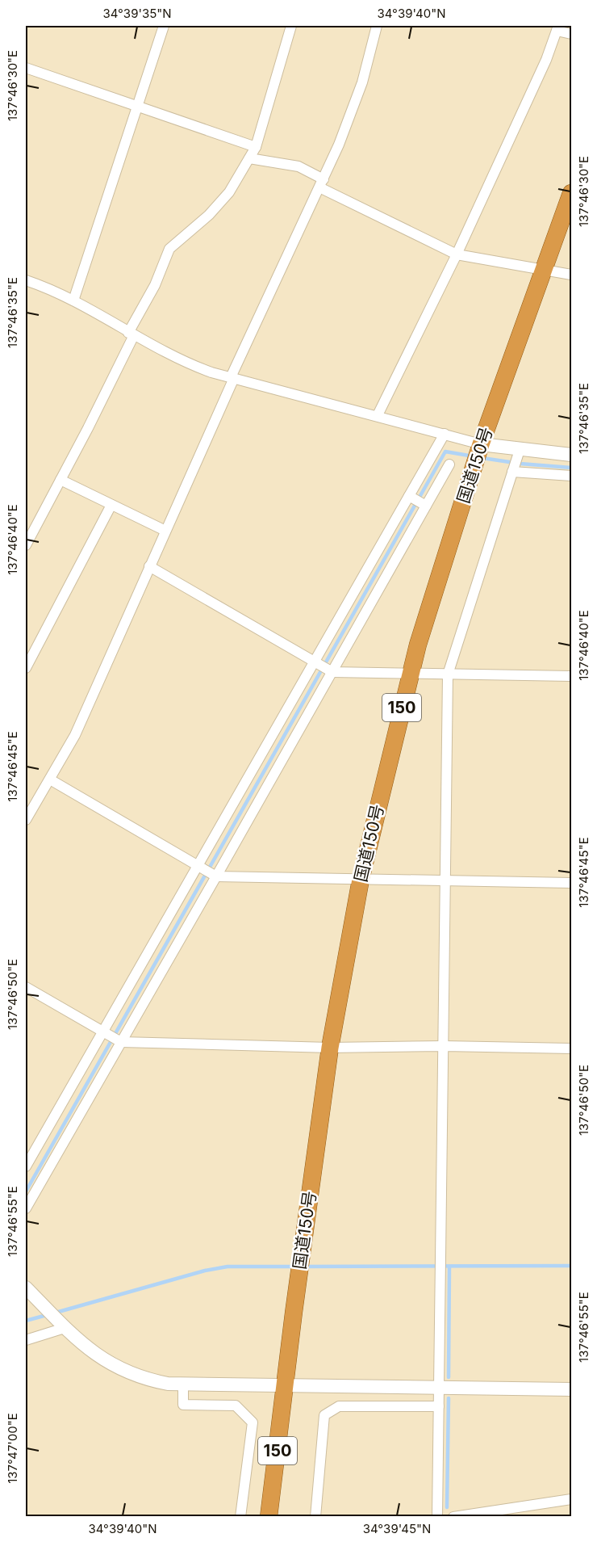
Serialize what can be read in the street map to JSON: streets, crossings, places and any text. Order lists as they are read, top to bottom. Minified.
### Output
{"streets":{"highway":["国道150号","150"]},"coordinates":["34°39'35\"N","34°39'40\"N","137°46'30\"E","137°46'35\"E","137°46'40\"E","137°46'45\"E","137°46'50\"E","137°46'55\"E","137°47'00\"E","34°39'45\"N"]}
